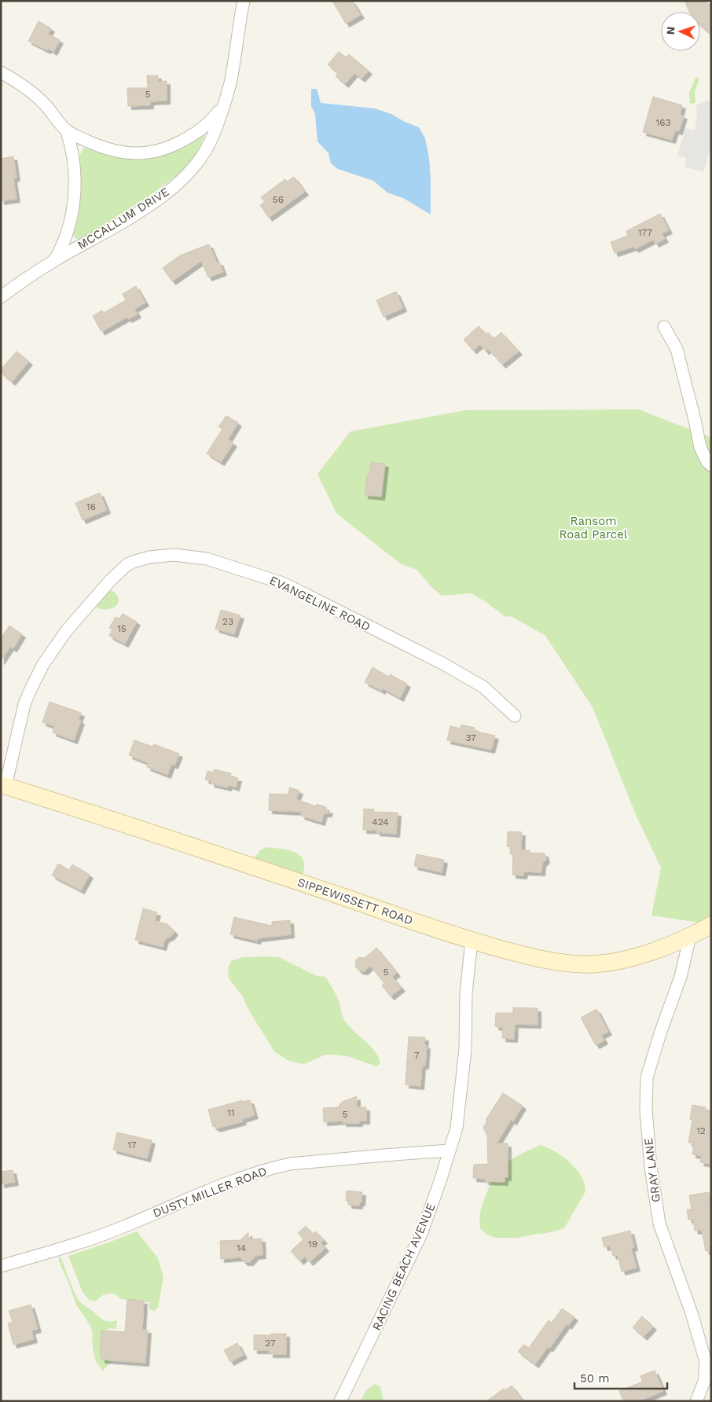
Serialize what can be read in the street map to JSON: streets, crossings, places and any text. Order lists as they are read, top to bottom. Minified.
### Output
{"streets":{"main road":["SIPPEWISSETT ROAD"],"street":["MCCALLUM DRIVE","EVANGELINE ROAD","GRAY LANE","DUSTY MILLER ROAD","RACING BEACH AVENUE"]},"crossings":[["EVANGELINE ROAD","SIPPEWISSETT ROAD"],["SIPPEWISSETT ROAD","GRAY LANE"],["SIPPEWISSETT ROAD","RACING BEACH AVENUE"],["DUSTY MILLER ROAD","RACING BEACH AVENUE"]],"parks":["Ransom Road Parcel"],"house_numbers":["5","163","56","177","16","23","15","37","424","5","7","11","5","12","17","19","14","27"],"scale_bar":"50 m","north":"left"}
